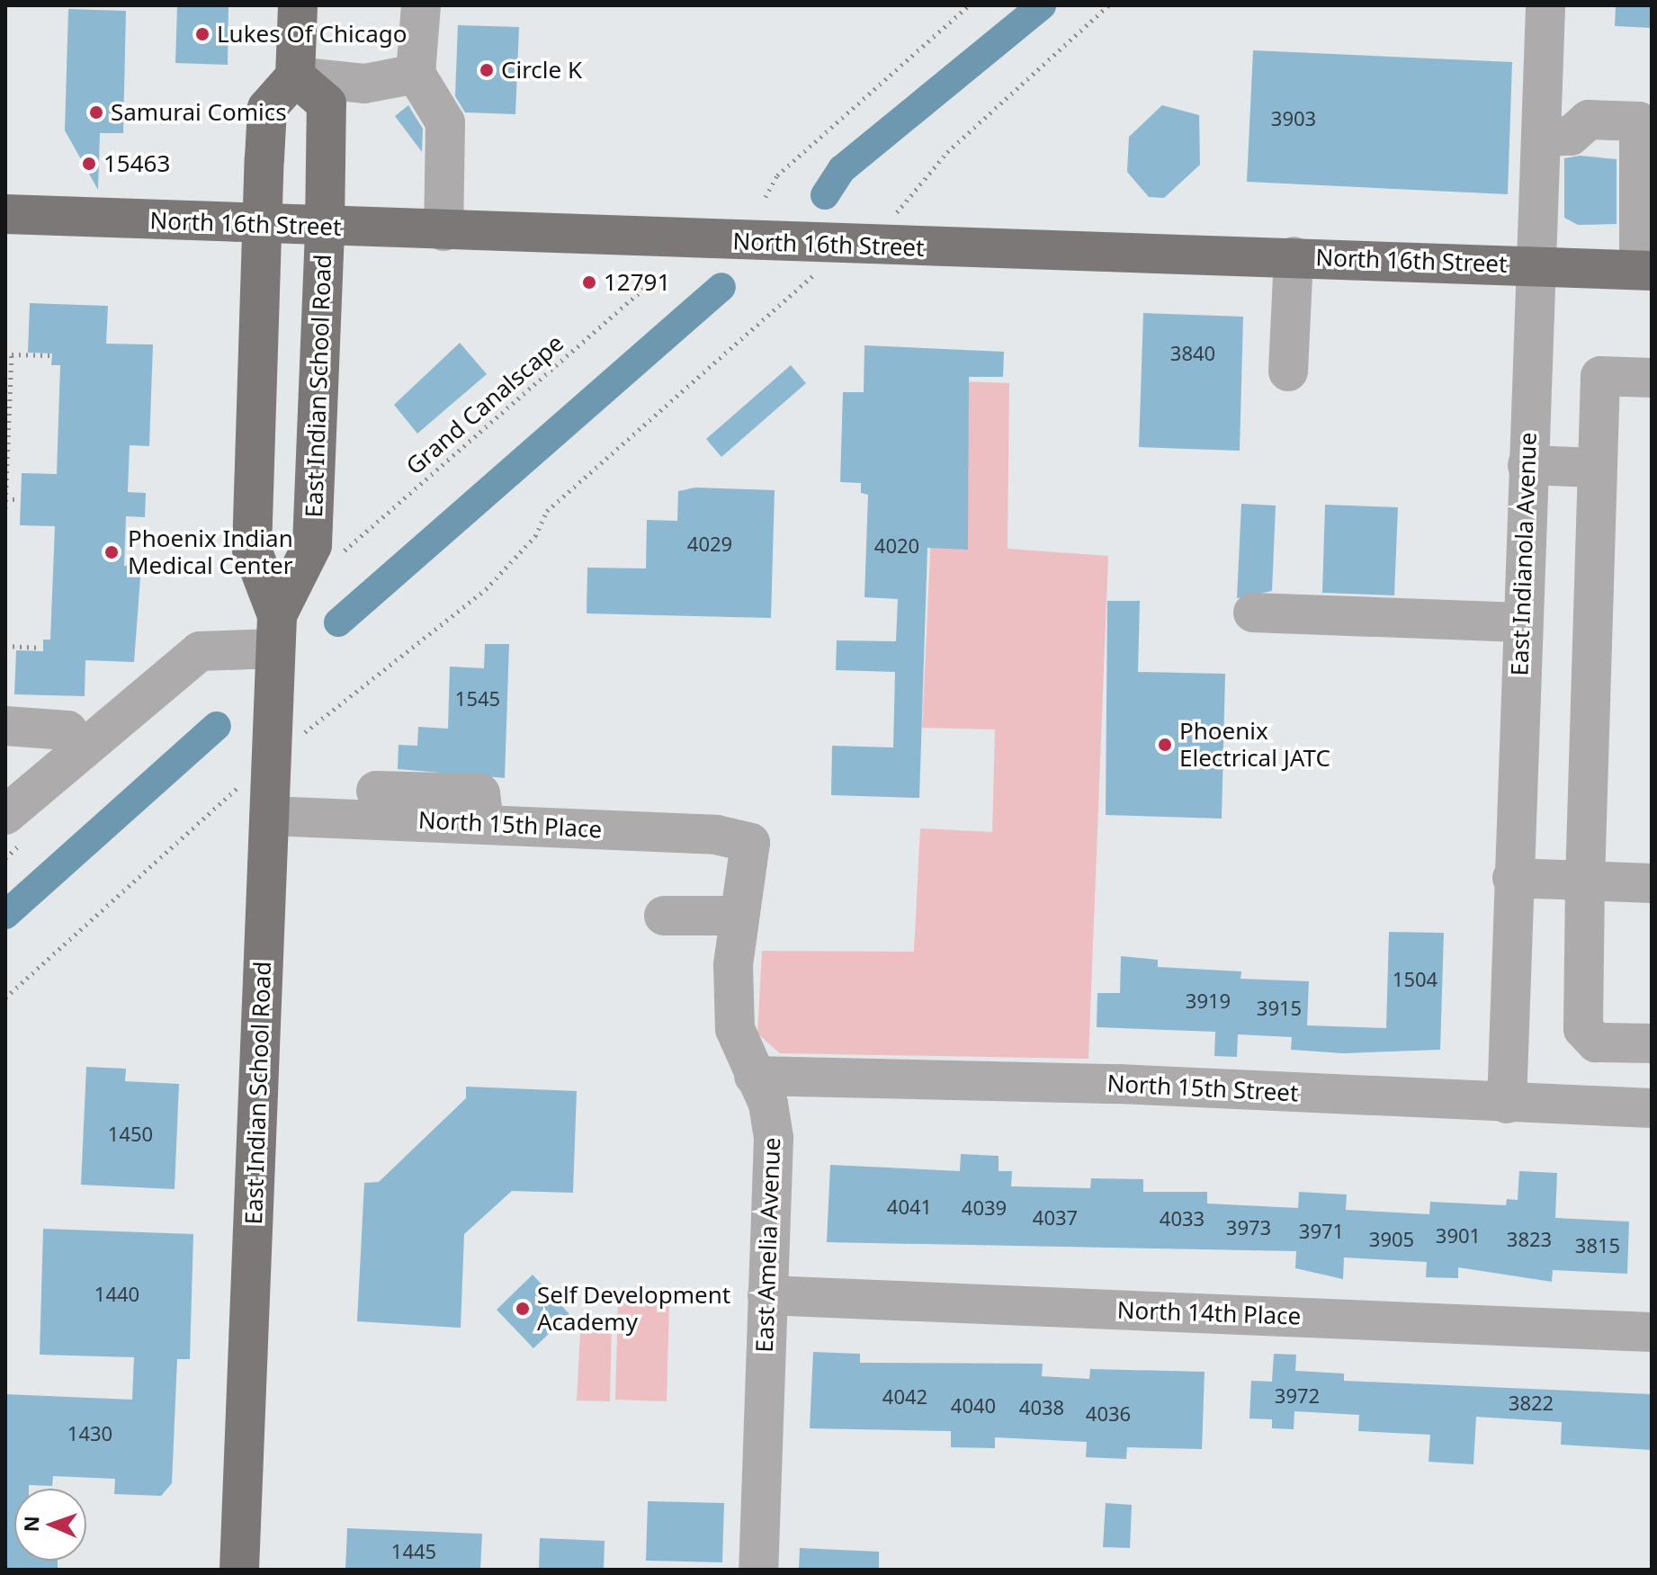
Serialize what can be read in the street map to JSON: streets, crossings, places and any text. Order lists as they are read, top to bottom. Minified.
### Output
{"streets":{"main road":["North 16th Street","East Indian School Road"],"street":["East Indianola Avenue","North 15th Place","North 15th Street","East Amelia Avenue","North 14th Place"],"path":["Grand Canalscape"]},"crossings":[["North 16th Street","East Indian School Road"],["North 16th Street","East Indianola Avenue"],["East Indian School Road","North 15th Place"],["East Indianola Avenue","North 15th Street"],["North 15th Place","East Amelia Avenue"],["North 15th Street","East Amelia Avenue"],["East Amelia Avenue","North 14th Place"]],"places":["Lukes Of Chicago","Circle K","Samurai Comics","15463","12791","Phoenix Indian Medical Center","Phoenix Electrical JATC","Self Development Academy"],"house_numbers":["3903","3840","4029","4020","1545","1504","3919","3915","1450","4041","4039","4037","4033","3973","3971","3901","3905","3823","3815","1440","3972","4042","3822","4040","4038","4036","1430","1445"],"north":"left"}
